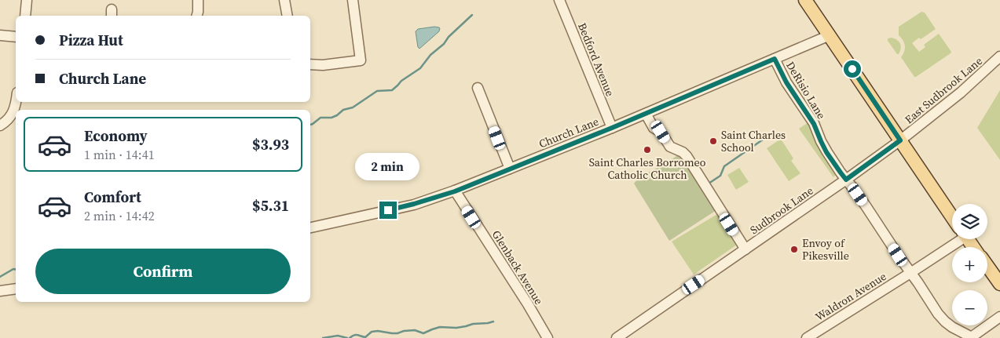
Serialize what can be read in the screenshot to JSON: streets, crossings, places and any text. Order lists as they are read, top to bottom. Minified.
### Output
{"streets":{"street":["Bedford Avenue","DeRisio Lane","East Sudbrook Lane","Church Lane","Sudbrook Lane","Glenback Avenue","Waldron Avenue"]},"crossings":[["Bedford Avenue","Church Lane"],["DeRisio Lane","Church Lane"],["DeRisio Lane","Sudbrook Lane"],["DeRisio Lane","Waldron Avenue"],["East Sudbrook Lane","Sudbrook Lane"],["Church Lane","Glenback Avenue"]],"places":["Saint Charles School","Saint Charles Borromeo Catholic Church","Envoy of Pikesville"],"page":{"banner":["Pizza Hut","Church Lane"],"list":[{"name":"Economy","note":"1 min · 14:41","value":"$3.93"},{"name":"Comfort","note":"2 min · 14:42","value":"$5.31"}],"bubble":"2 min","map_buttons":["+","−"],"buttons":"Confirm"}}
